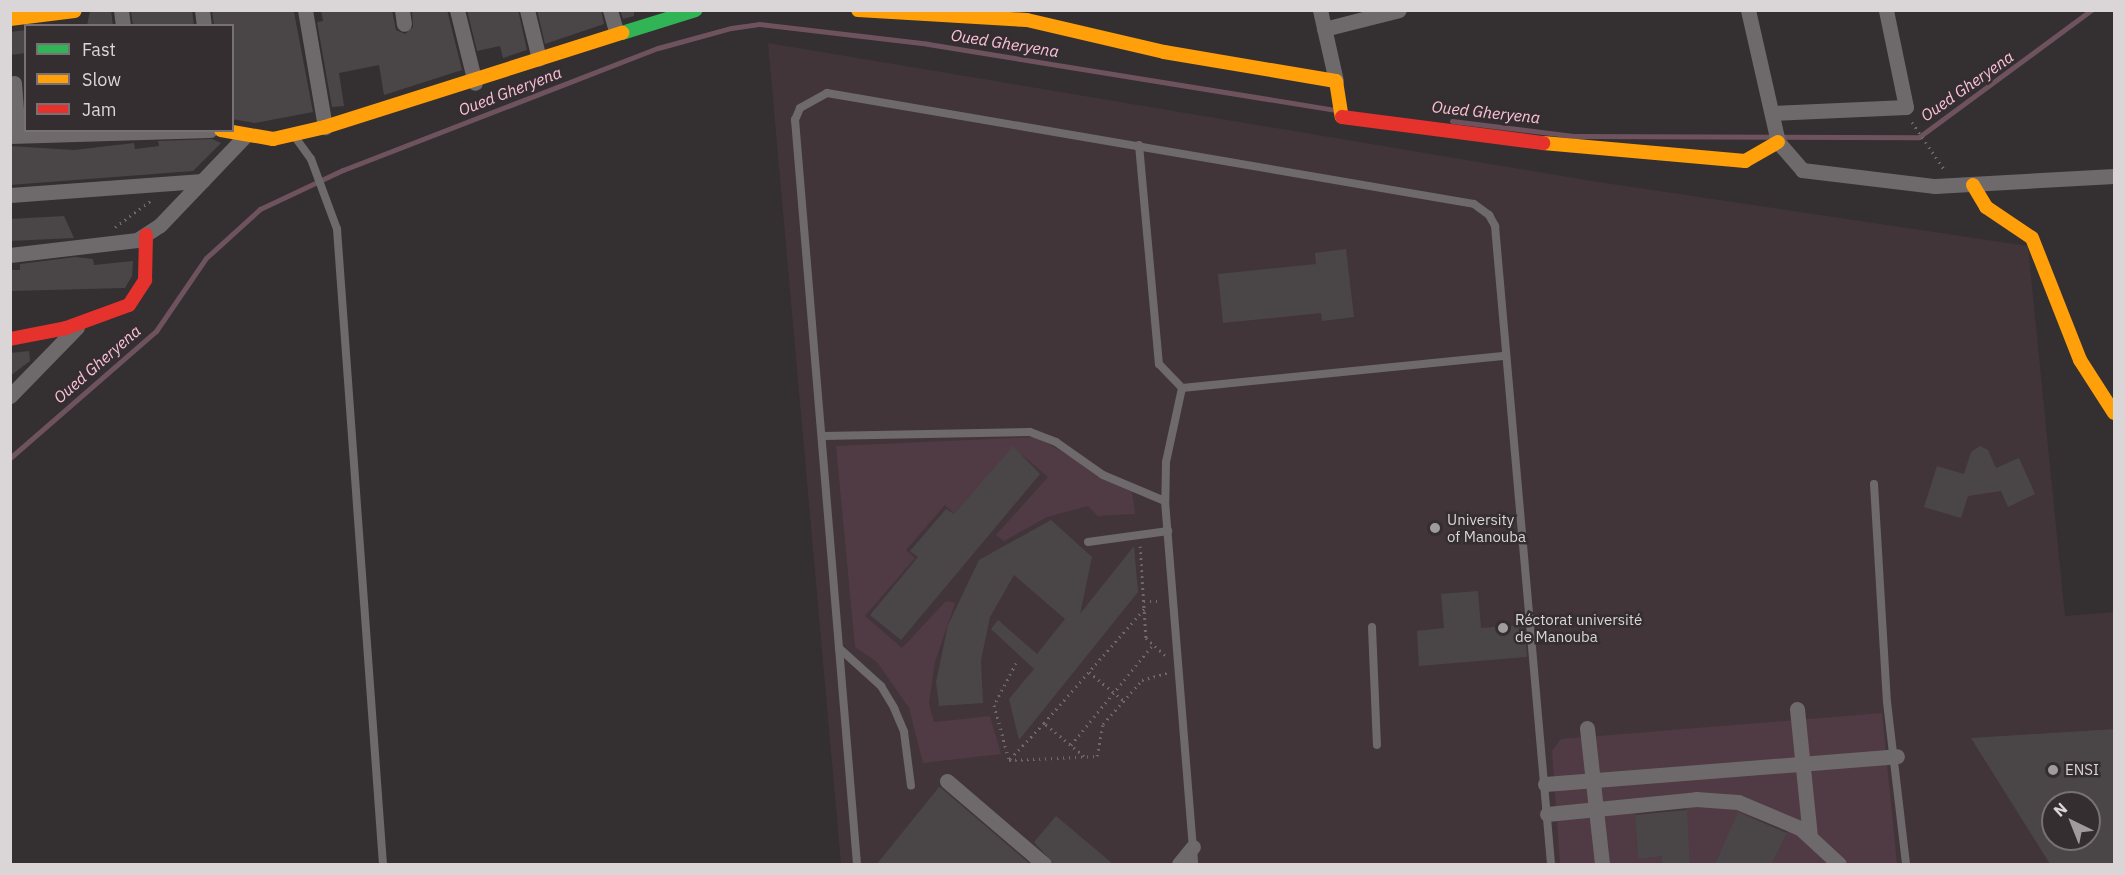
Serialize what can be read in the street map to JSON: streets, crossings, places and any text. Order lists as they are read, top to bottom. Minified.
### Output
{"water":["Oued Gheryena"],"places":["University of Manouba","Réctorat université de Manouba","ENSI"],"legend":["Fast","Slow","Jam"],"north":"top left"}
